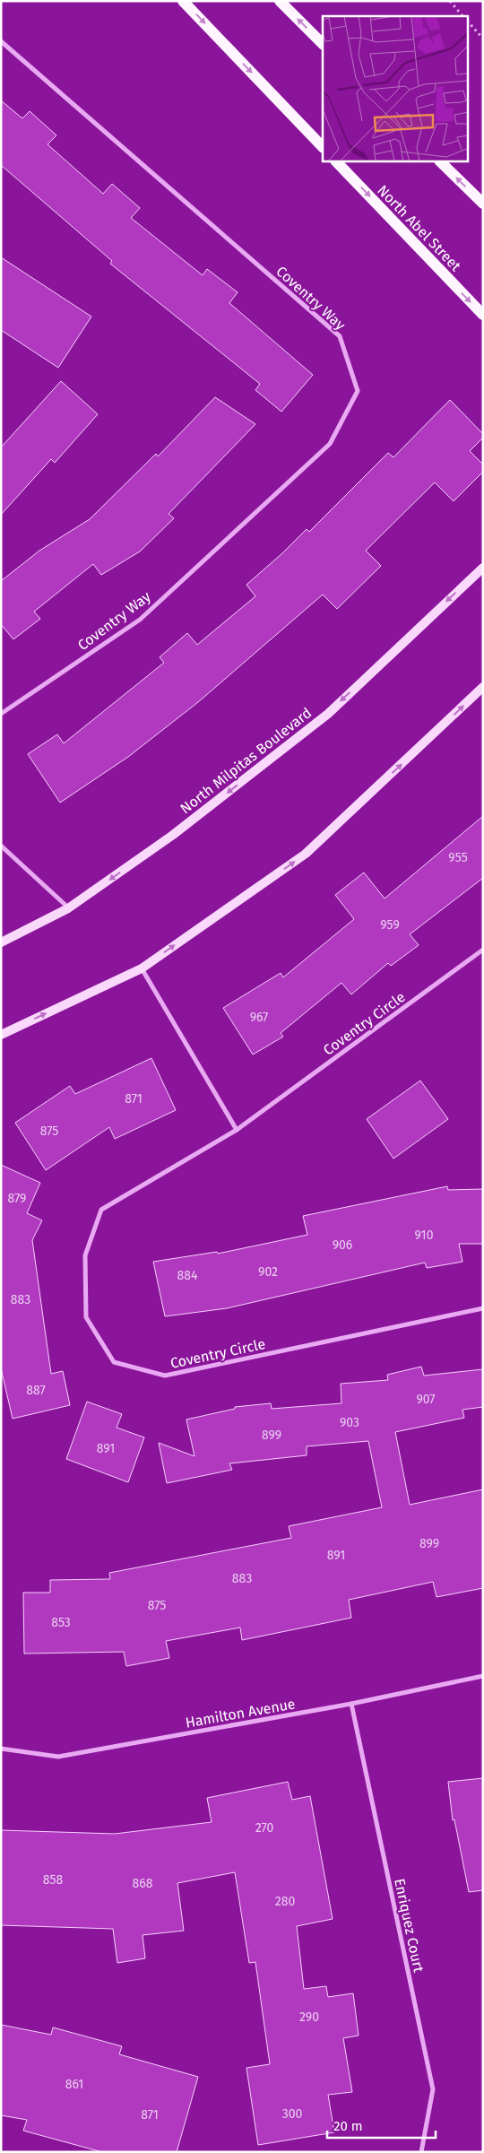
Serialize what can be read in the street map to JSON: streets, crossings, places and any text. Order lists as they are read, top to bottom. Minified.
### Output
{"streets":{"main road":["North Abel Street","North Milpitas Boulevard"],"street":["Coventry Way","Coventry Circle","Hamilton Avenue","Enriquez Court"]},"crossings":[["Hamilton Avenue","Enriquez Court"]],"one_way":["North Abel Street","North Milpitas Boulevard"],"house_numbers":["955","959","967","871","875","879","910","906","902","884","883","887","907","903","899","891","899","891","883","875","853","270","858","868","280","290","861","300","871"],"scale_bar":"20 m"}
